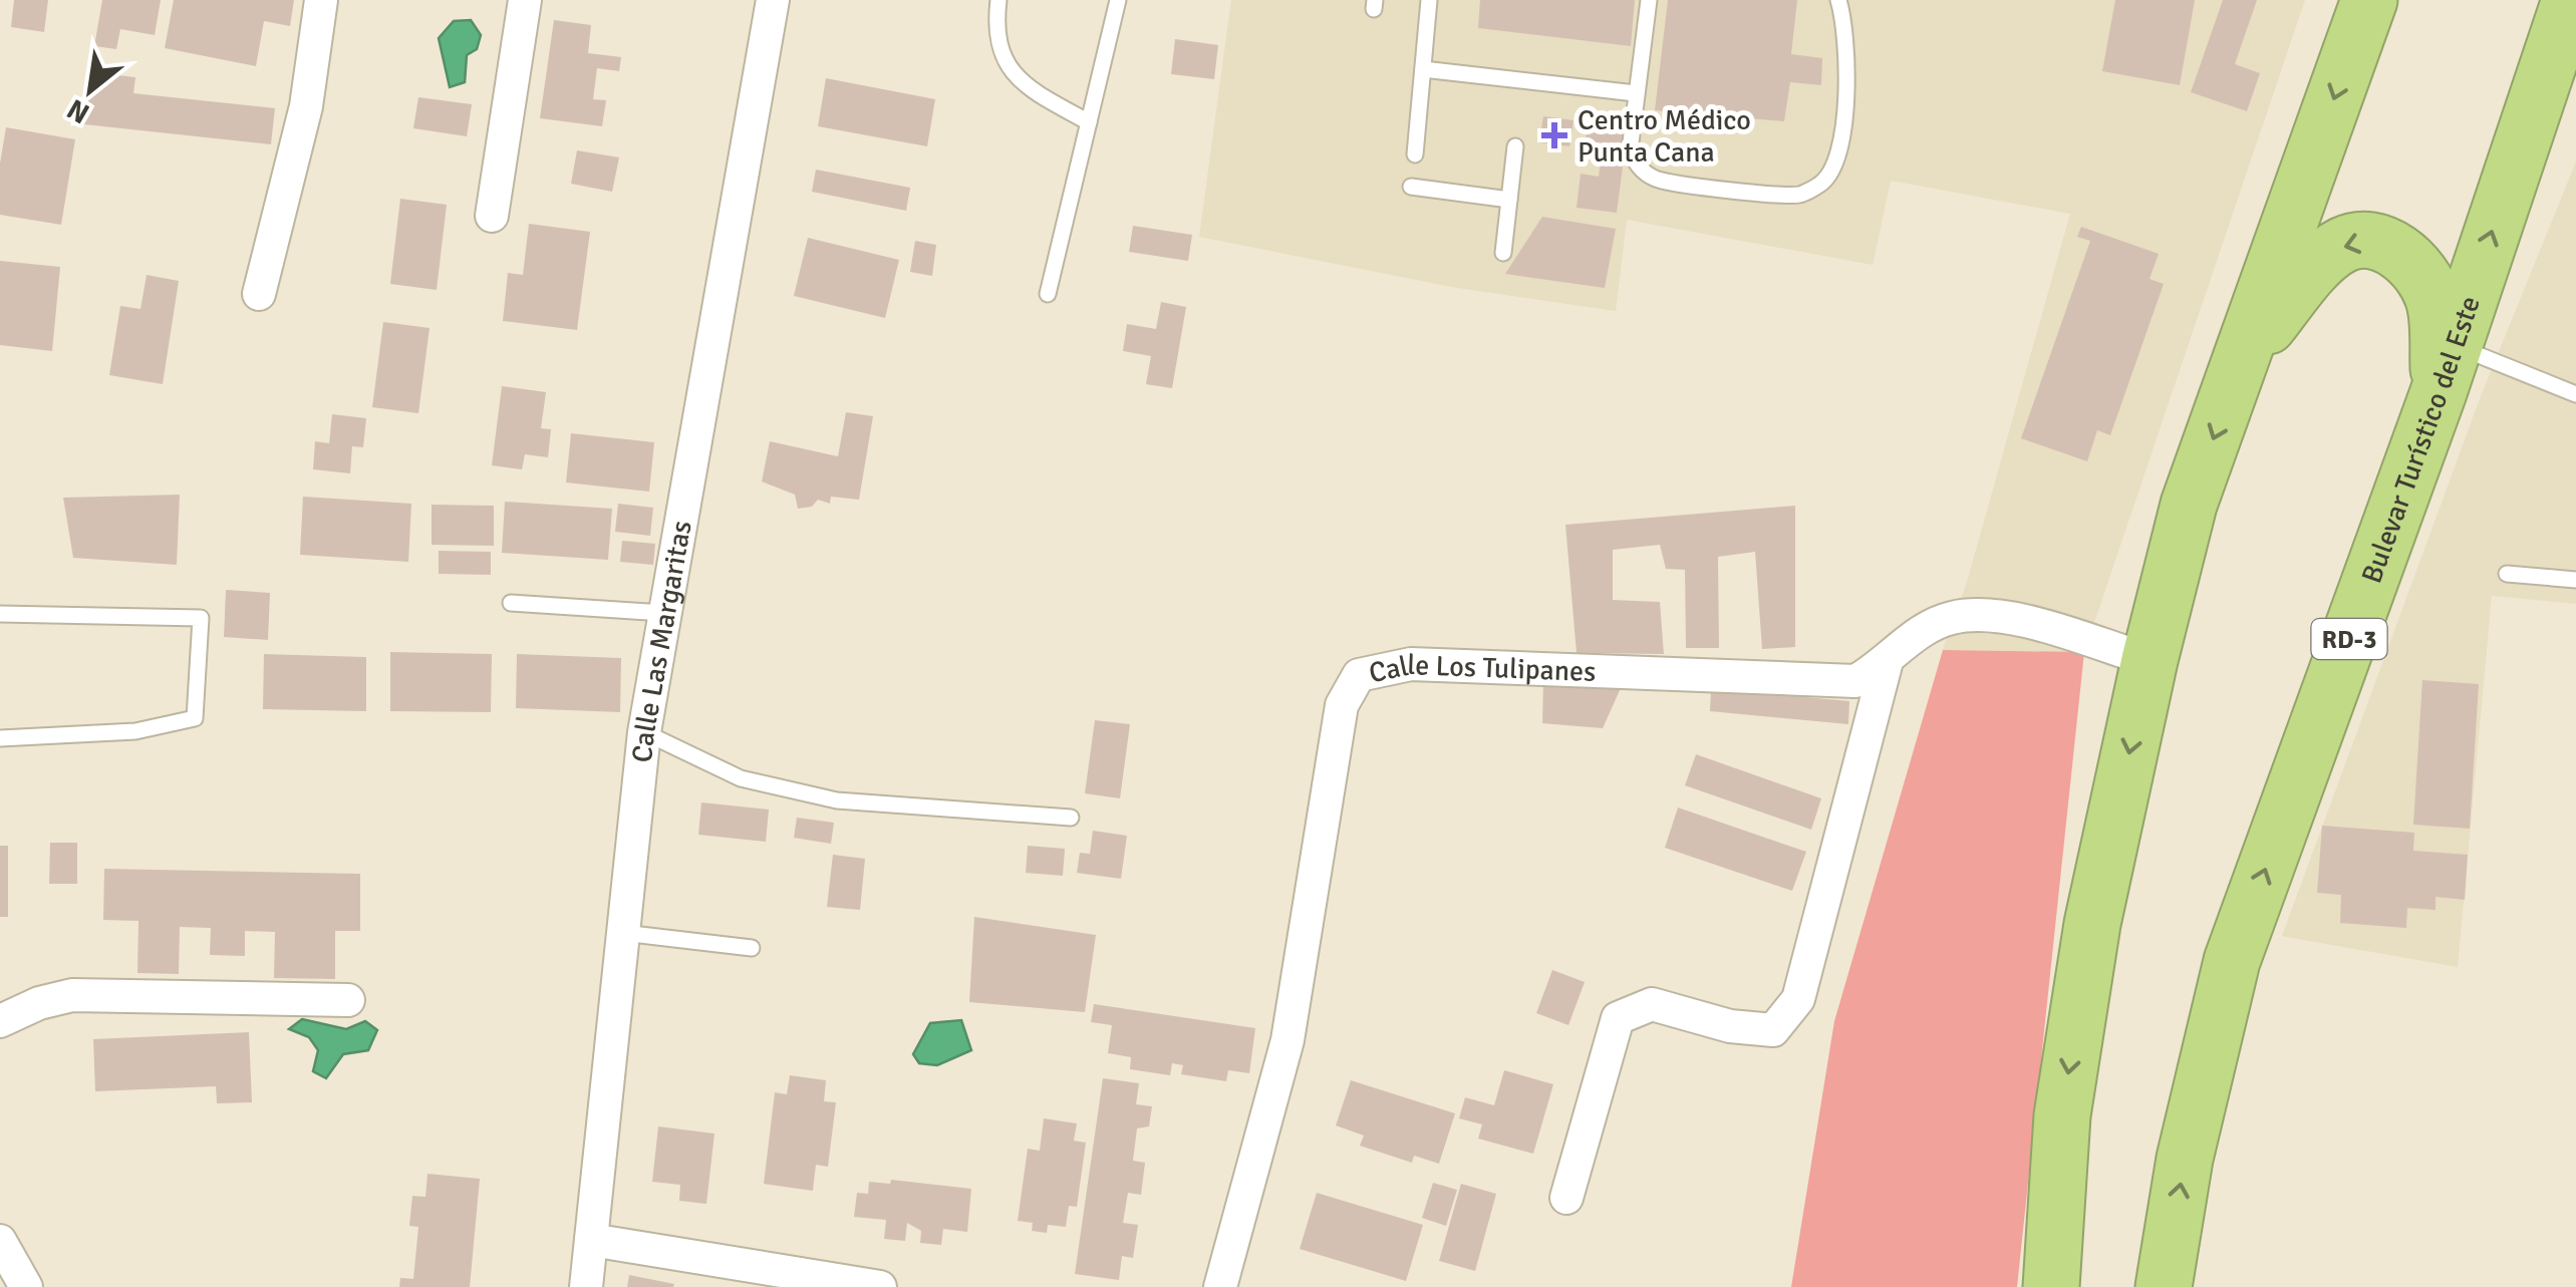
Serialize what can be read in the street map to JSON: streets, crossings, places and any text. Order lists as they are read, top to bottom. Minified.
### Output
{"streets":{"highway":["Bulevar Turístico del Este","RD-3"],"street":["Calle Las Margaritas","Calle Los Tulipanes"]},"places":{"health":["Centro Médico Punta Cana"]},"north":"bottom left"}
